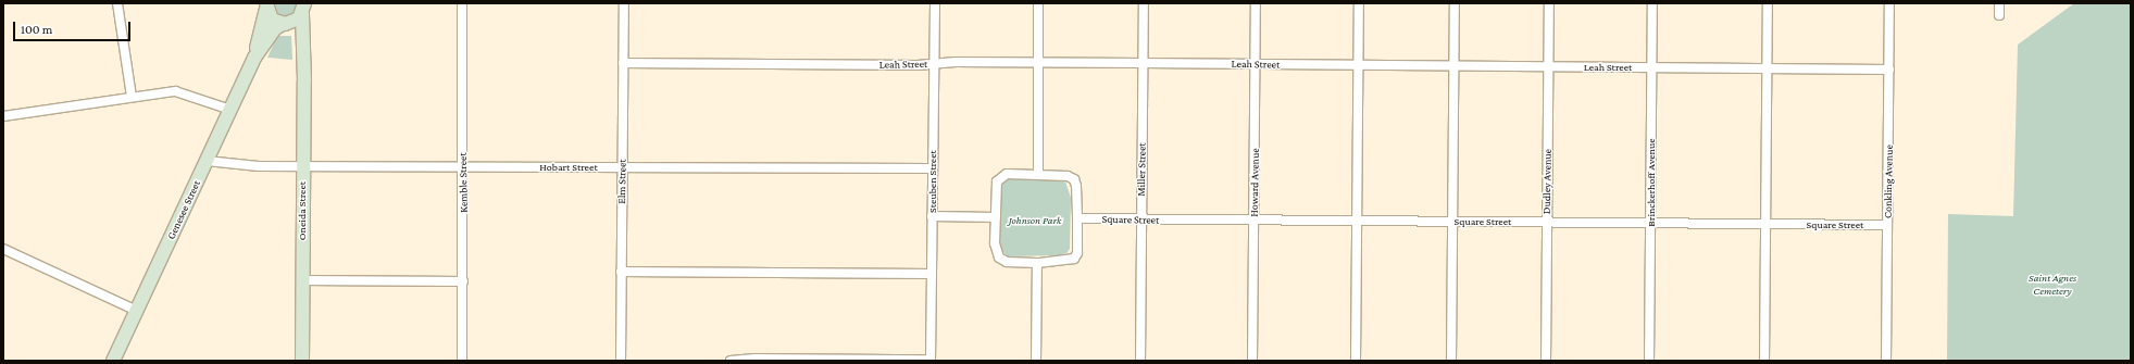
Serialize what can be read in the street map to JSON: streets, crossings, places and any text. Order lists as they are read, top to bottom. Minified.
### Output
{"streets":{"main road":["Genesee Street","Oneida Street"],"street":["Leah Street","Hobart Street","Miller Street","Elm Street","Steuben Street","Dudley Avenue","Conkling Avenue","Kemble Street","Howard Avenue","Brinckerhoff Avenue","Square Street"]},"crossings":[["Leah Street","Miller Street"],["Leah Street","Elm Street"],["Leah Street","Steuben Street"],["Leah Street","Dudley Avenue"],["Leah Street","Conkling Avenue"],["Leah Street","Howard Avenue"],["Leah Street","Brinckerhoff Avenue"],["Hobart Street","Elm Street"],["Hobart Street","Steuben Street"],["Hobart Street","Kemble Street"],["Hobart Street","Genesee Street"],["Hobart Street","Oneida Street"],["Miller Street","Square Street"],["Dudley Avenue","Square Street"],["Conkling Avenue","Square Street"],["Howard Avenue","Square Street"],["Brinckerhoff Avenue","Square Street"],["Genesee Street","Oneida Street"]],"parks":["Johnson Park","Saint Agnes Cemetery"],"scale_bar":"100 m"}
